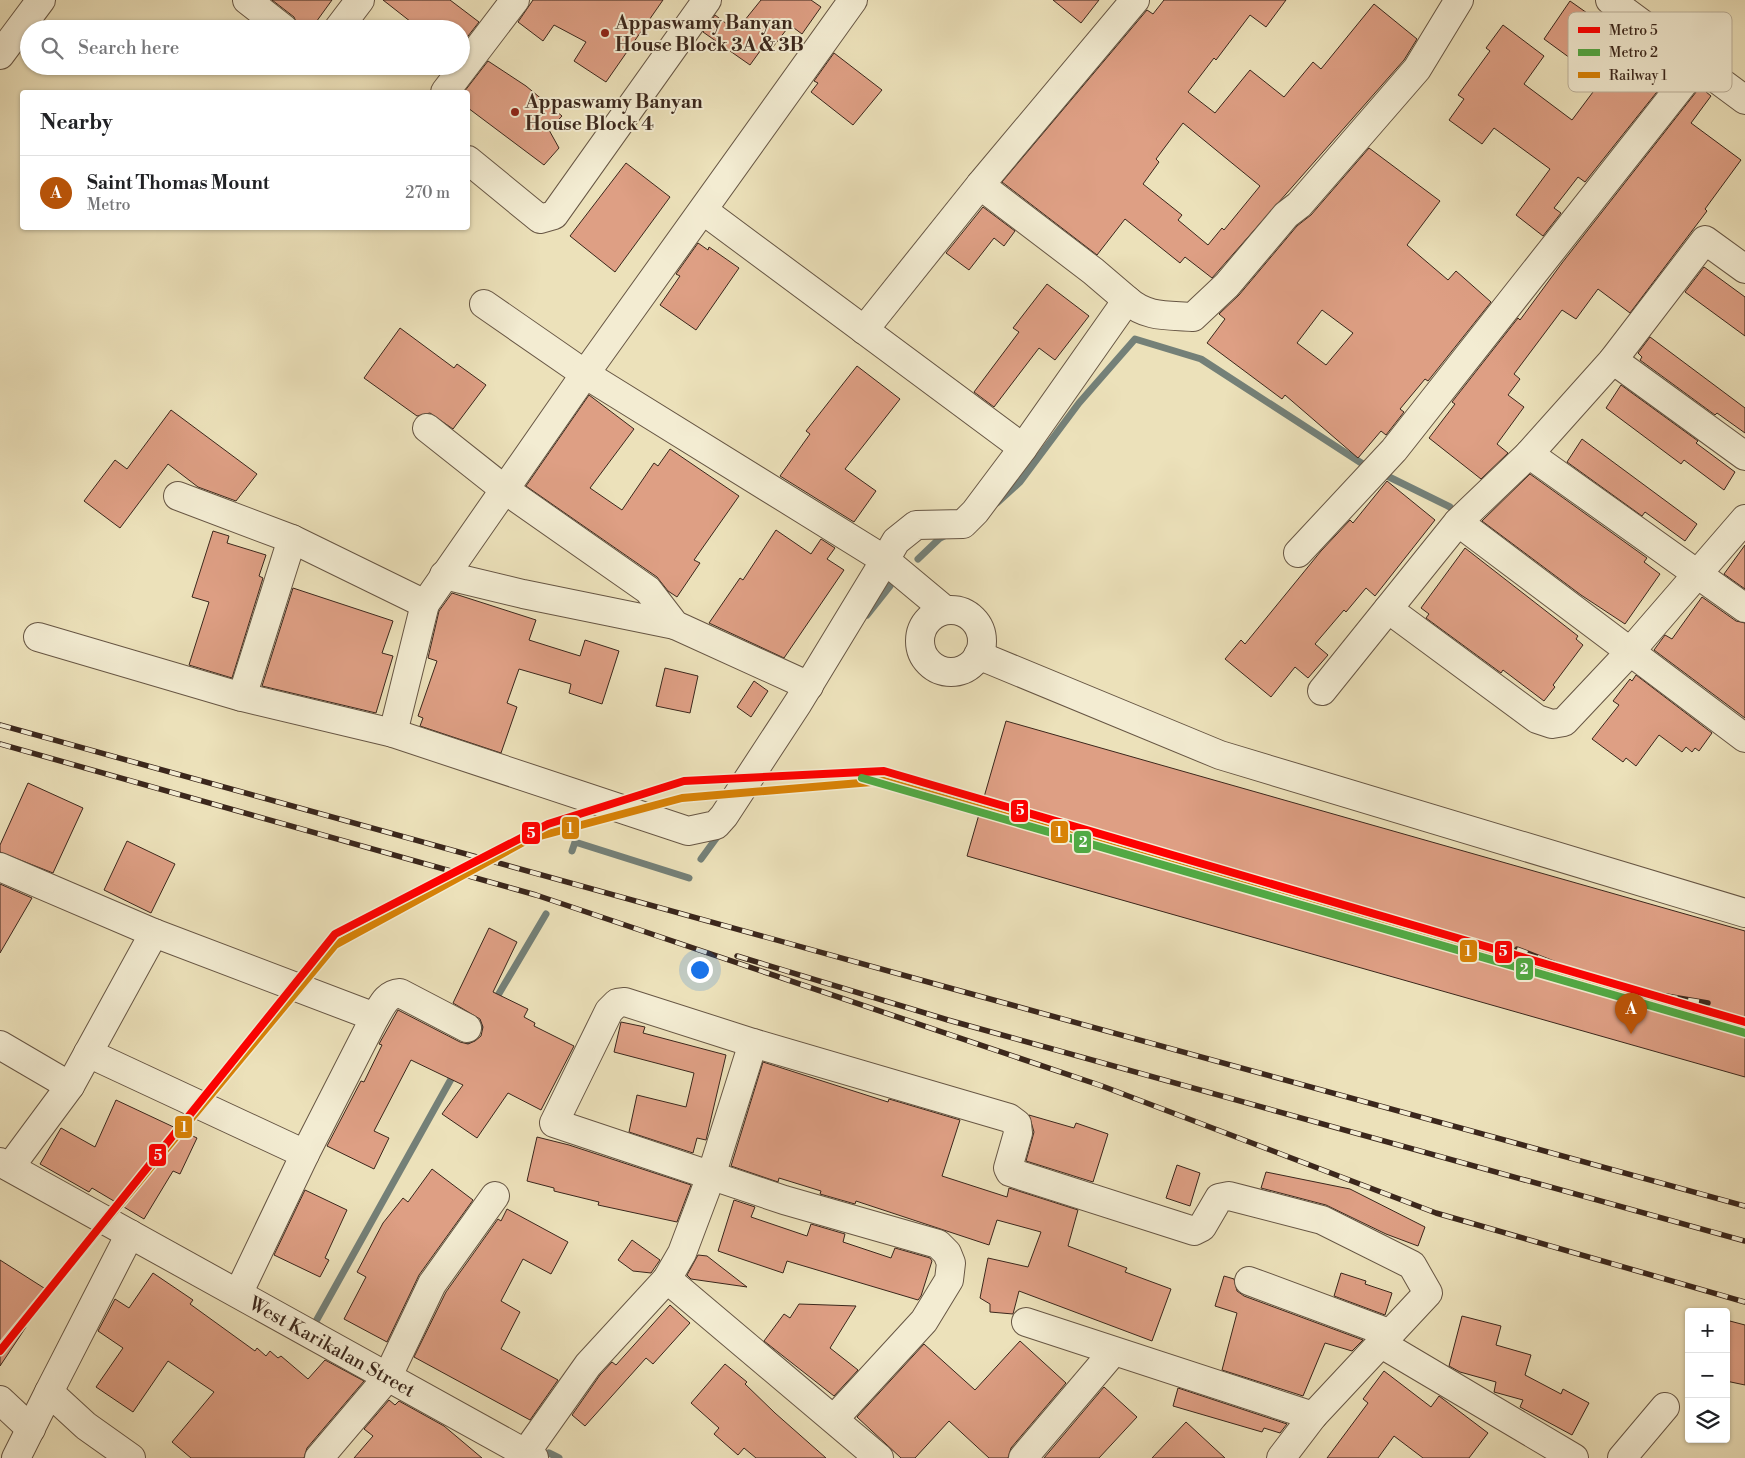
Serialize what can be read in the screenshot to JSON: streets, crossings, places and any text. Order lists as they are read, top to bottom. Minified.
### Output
{"streets":{"street":["West Karikalan Street"]},"places":["Appaswamy Banyan House Block 3A & 3B","Appaswamy Banyan House Block 4"],"lines":["metro line 5","metro line 2","rail line 1"],"legend":["Metro 5","Metro 2","Railway 1"],"page":{"search":"Search here","heading":"Nearby","list":[{"mark":"A","name":"Saint Thomas Mount","note":"Metro","value":"270 m"}],"pins":"A","map_buttons":["+","−"]}}
